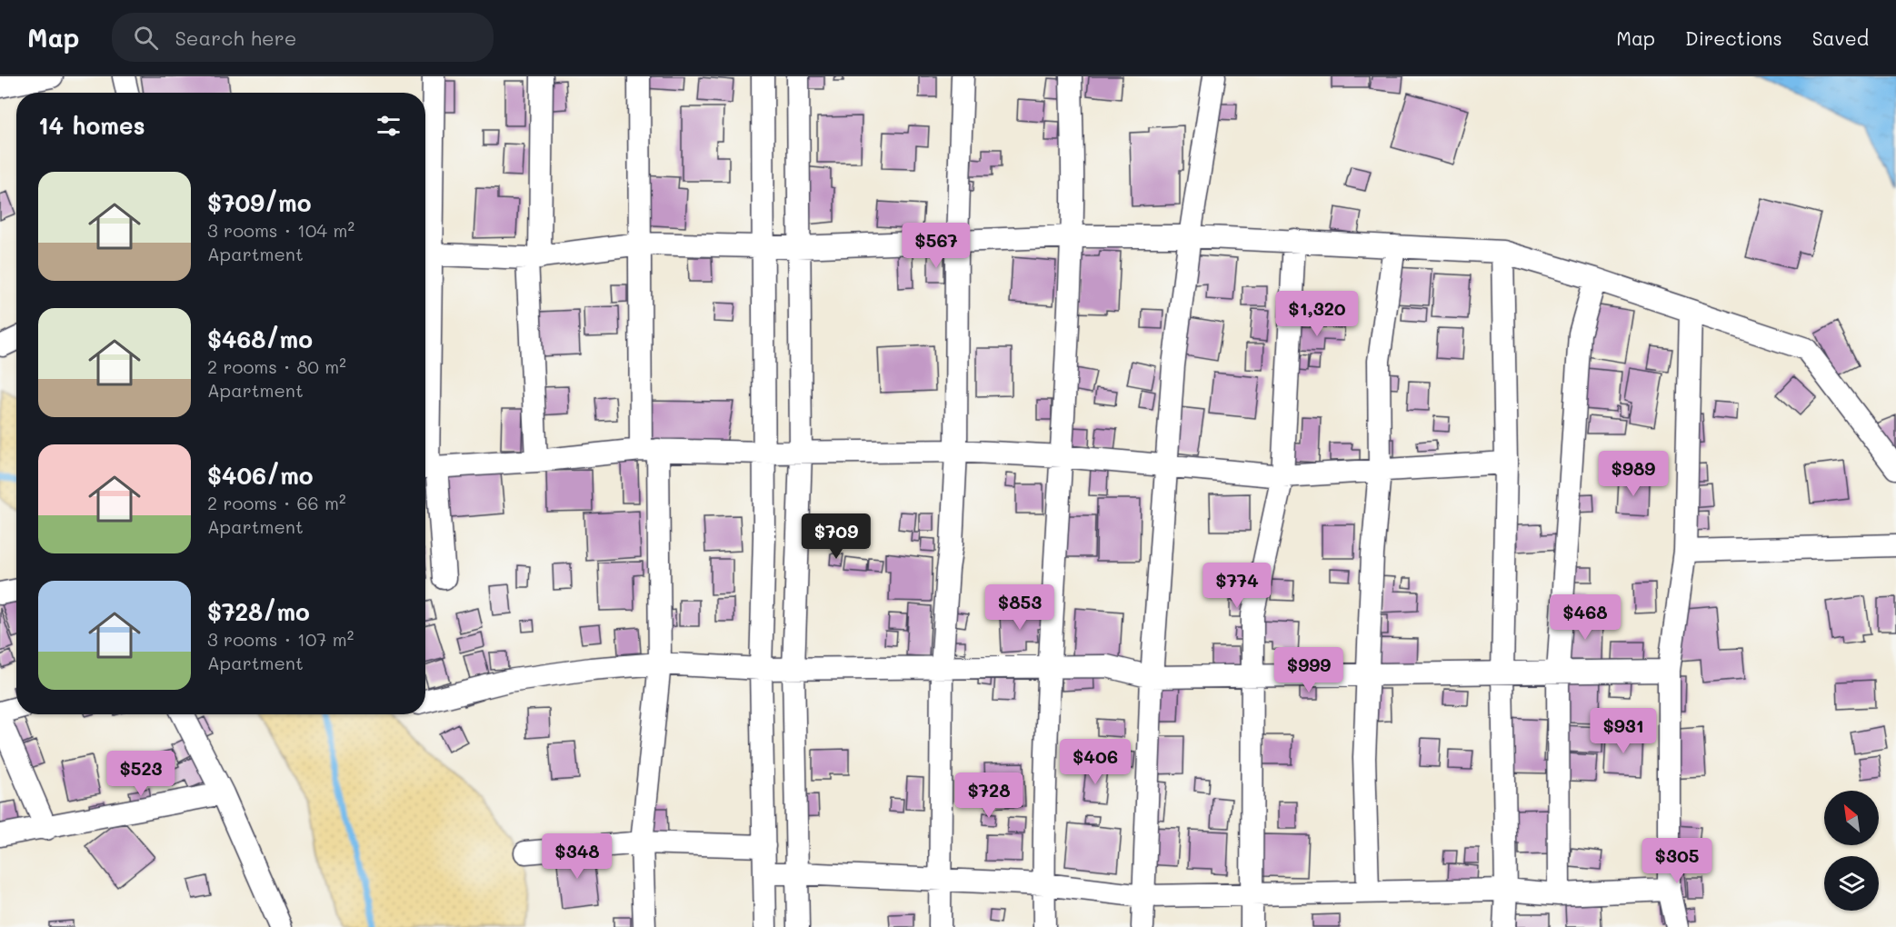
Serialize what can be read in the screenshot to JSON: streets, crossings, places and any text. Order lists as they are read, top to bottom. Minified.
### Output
{"north":"top left","page":{"header":"Map","search":"Search here","nav":["Map","Directions","Saved"],"heading":"14 homes","list":[{"name":"$709/mo","note":"3 rooms · 104 m² · Apartment"},{"name":"$468/mo","note":"2 rooms · 80 m² · Apartment"},{"name":"$406/mo","note":"2 rooms · 66 m² · Apartment"},{"name":"$728/mo","note":"3 rooms · 107 m² · Apartment"}],"price":["$567","$1,320","$989","$709","$774","$853","$468","$999","$931","$406","$523","$728","$348","$305"]}}
